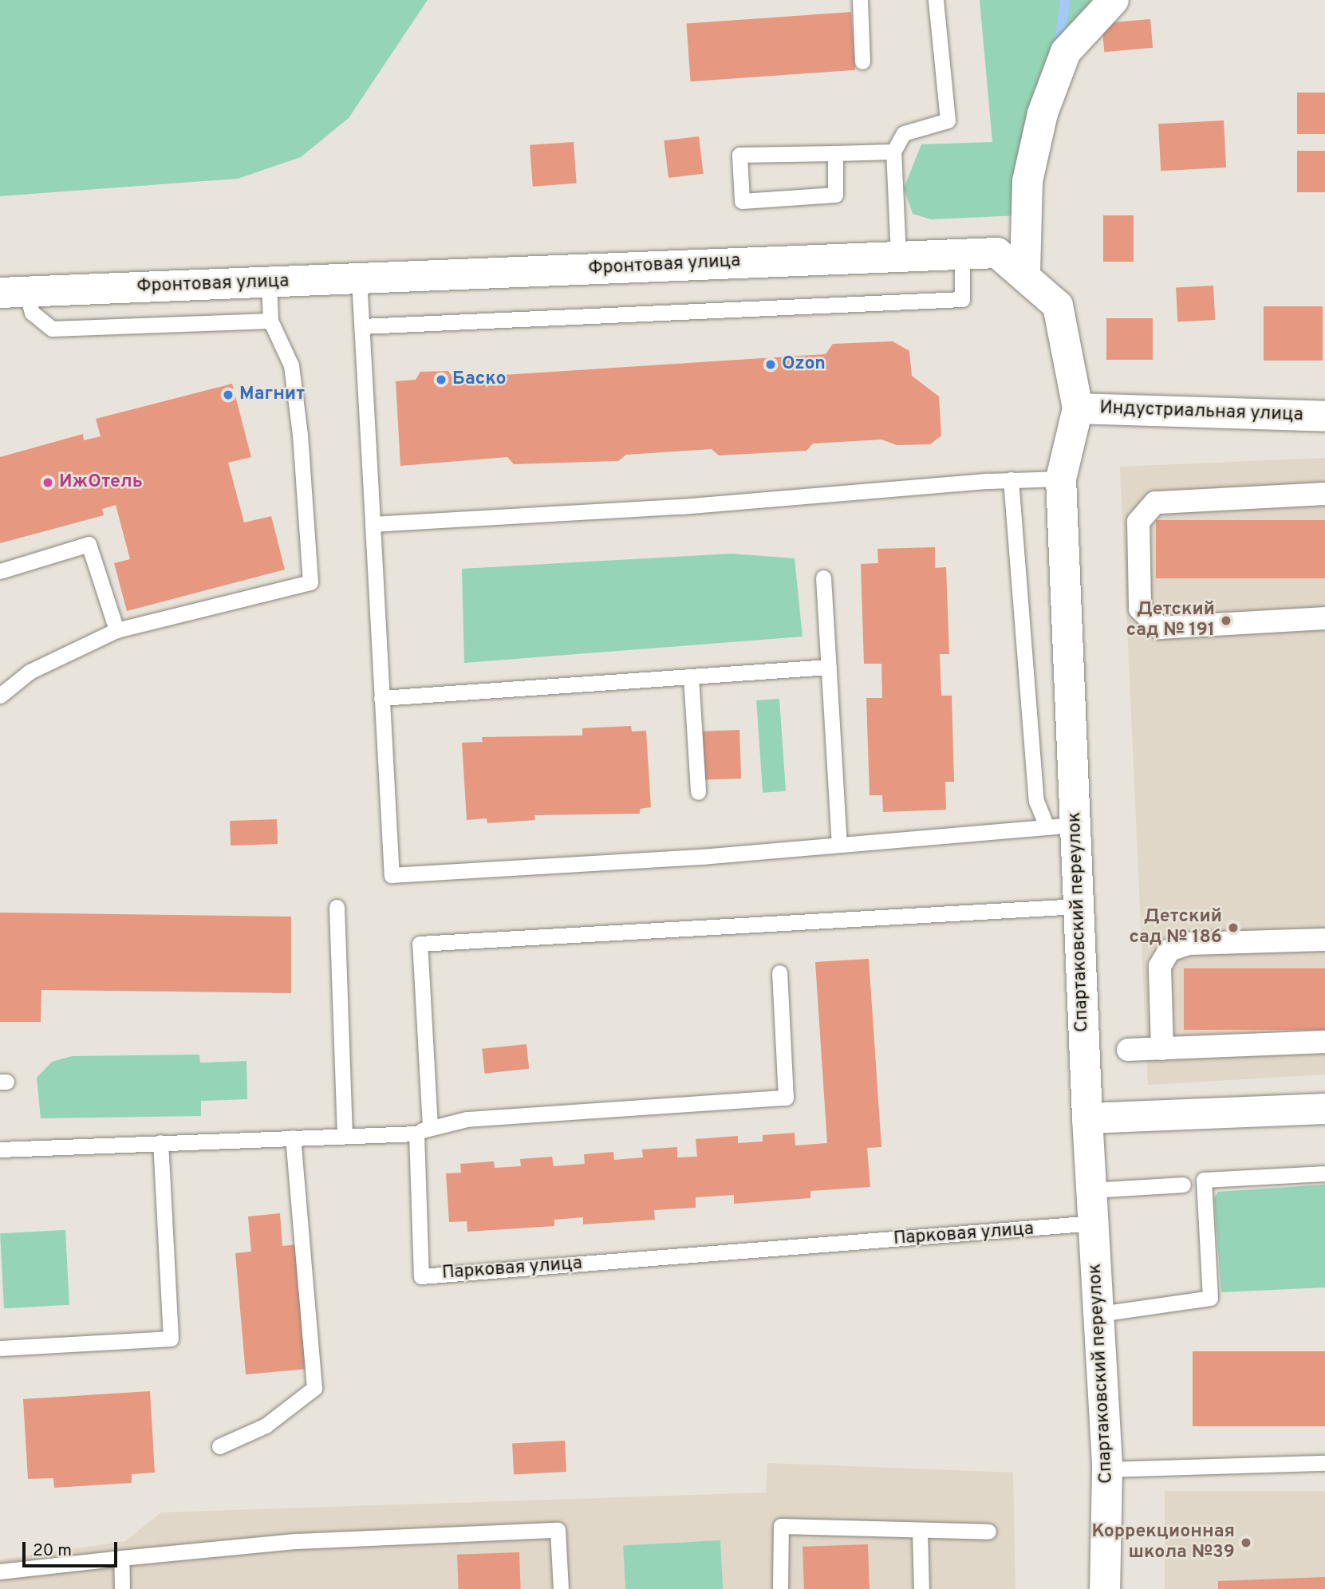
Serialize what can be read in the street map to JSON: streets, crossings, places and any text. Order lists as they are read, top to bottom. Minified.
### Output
{"streets":{"street":["Фронтовая улица","Индустриальная улица","Спартаковский переулок"],"lane":["Парковая улица"]},"crossings":[["Фронтовая улица","Спартаковский переулок"],["Индустриальная улица","Спартаковский переулок"],["Спартаковский переулок","Парковая улица"]],"places":["Ozon","Баско","Магнит","ИжОтель","Детский сад № 191","Детский сад № 186","Коррекционная школа №39"],"scale_bar":"20 m"}
